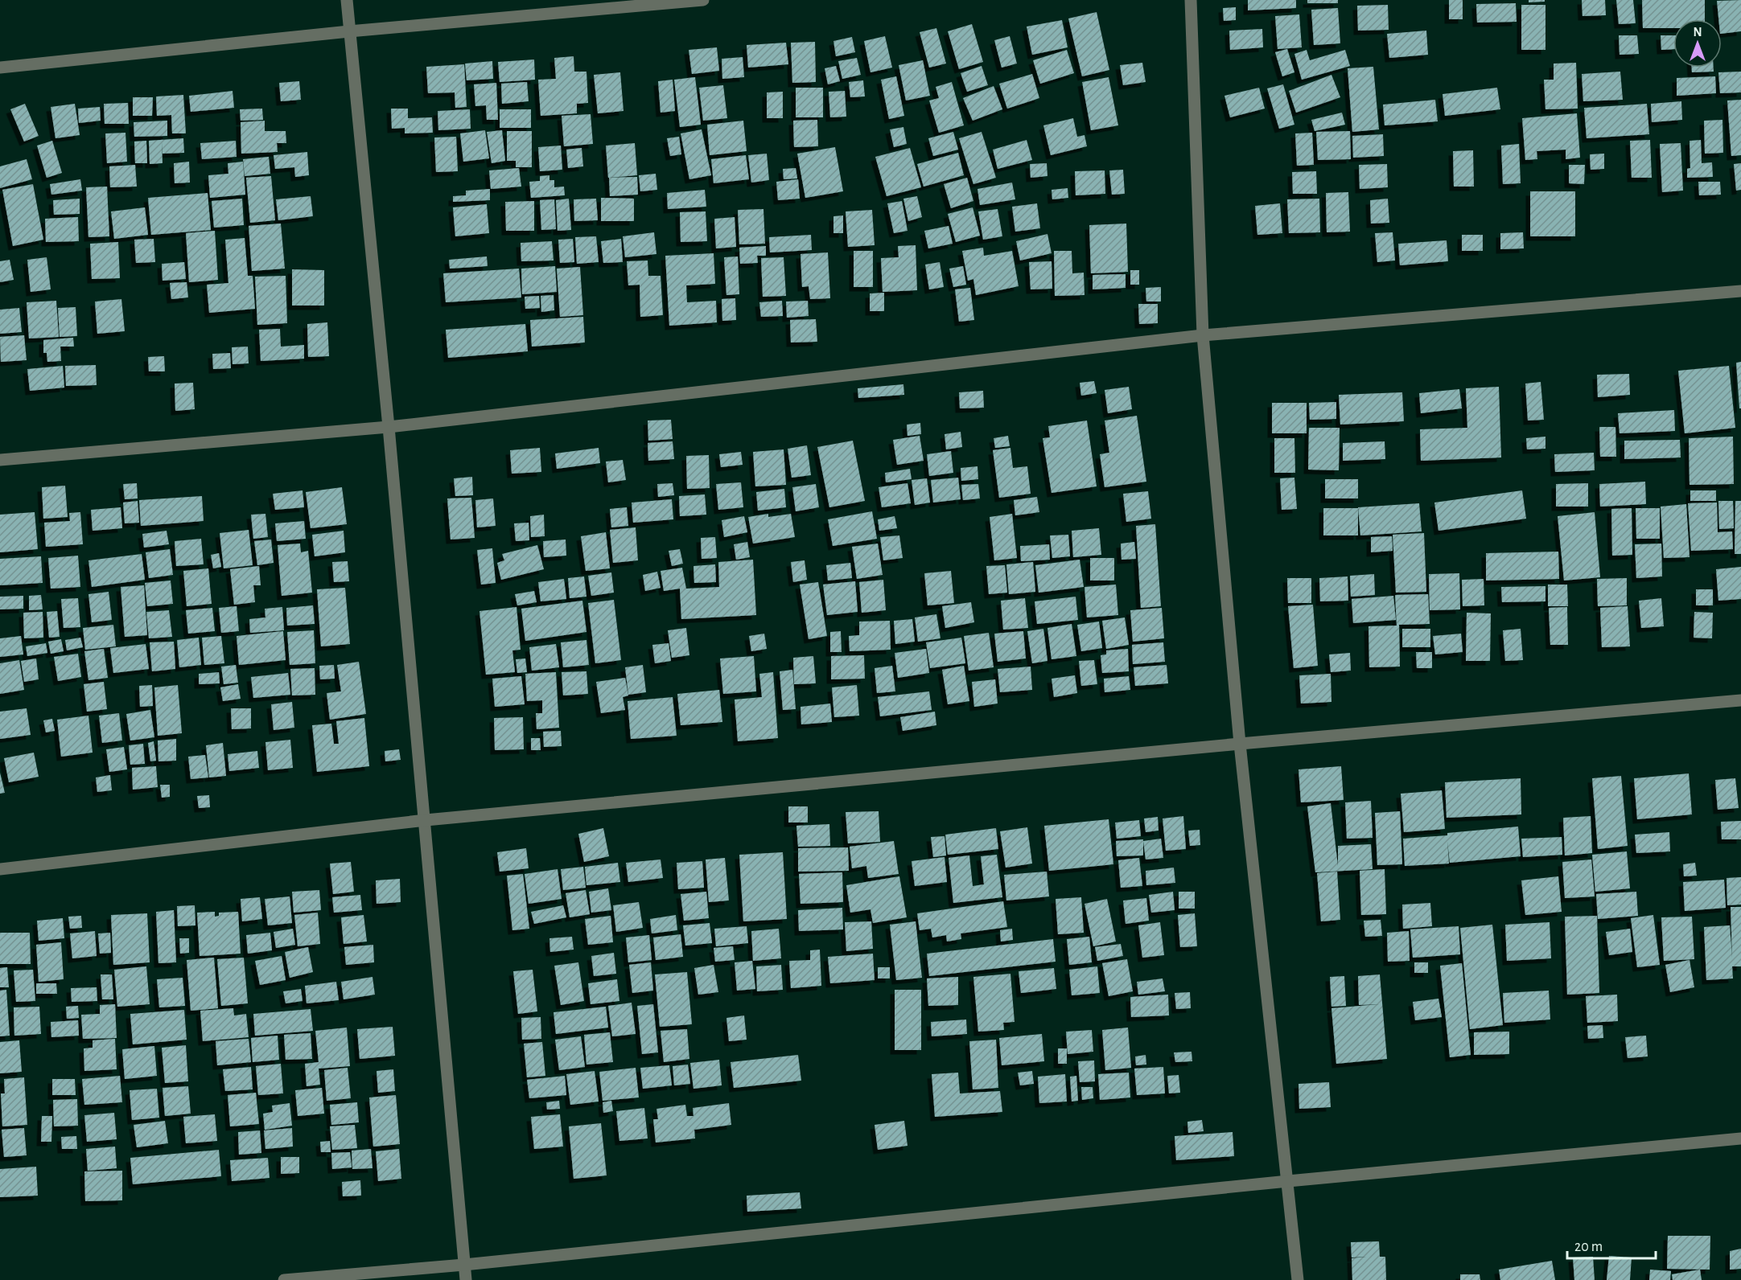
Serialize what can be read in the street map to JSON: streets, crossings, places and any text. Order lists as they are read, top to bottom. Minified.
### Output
{"scale_bar":"20 m","north":"top"}
